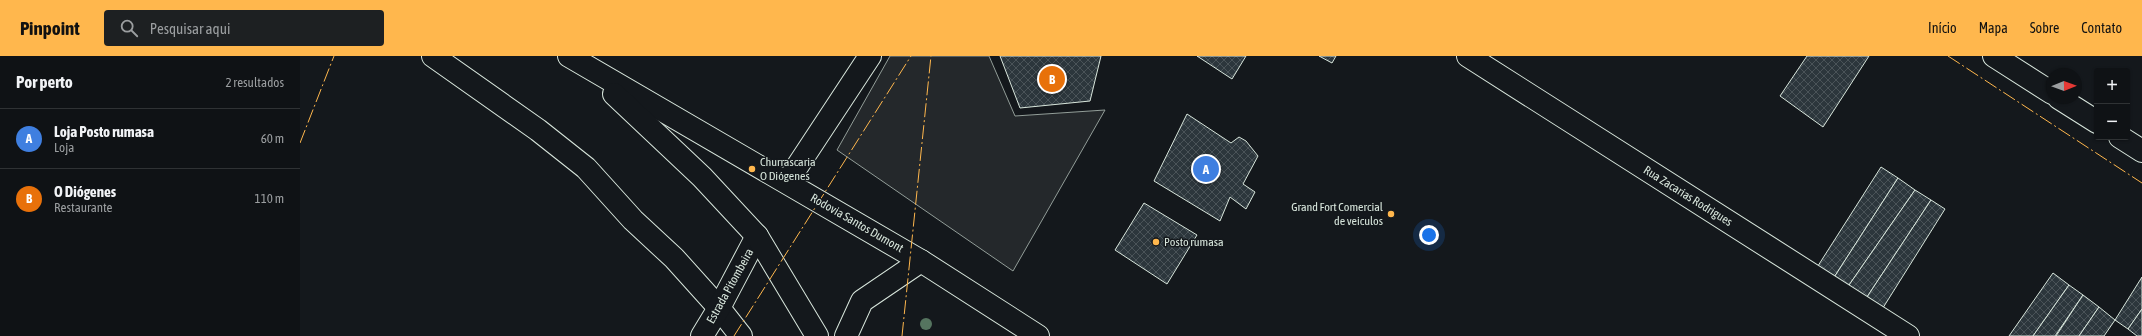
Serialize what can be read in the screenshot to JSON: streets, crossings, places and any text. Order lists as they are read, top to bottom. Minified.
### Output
{"streets":{"main road":["Rua Zacarias Rodrigues","Rodovia Santos Dumont","Estrada Pitombeira"]},"places":["Churrascaria O Diógenes","Grand Fort Comercial de veiculos","Posto rumasa"],"north":"right","page":{"header":"Pinpoint","search":"Pesquisar aqui","nav":["Início","Mapa","Sobre","Contato"],"heading":["Por perto","2 resultados"],"pins":["B","A"],"map_buttons":["+","−"],"list":[{"mark":"A","name":"Loja Posto rumasa","note":"Loja","value":"60 m"},{"mark":"B","name":"O Diógenes","note":"Restaurante","value":"110 m"}]}}
